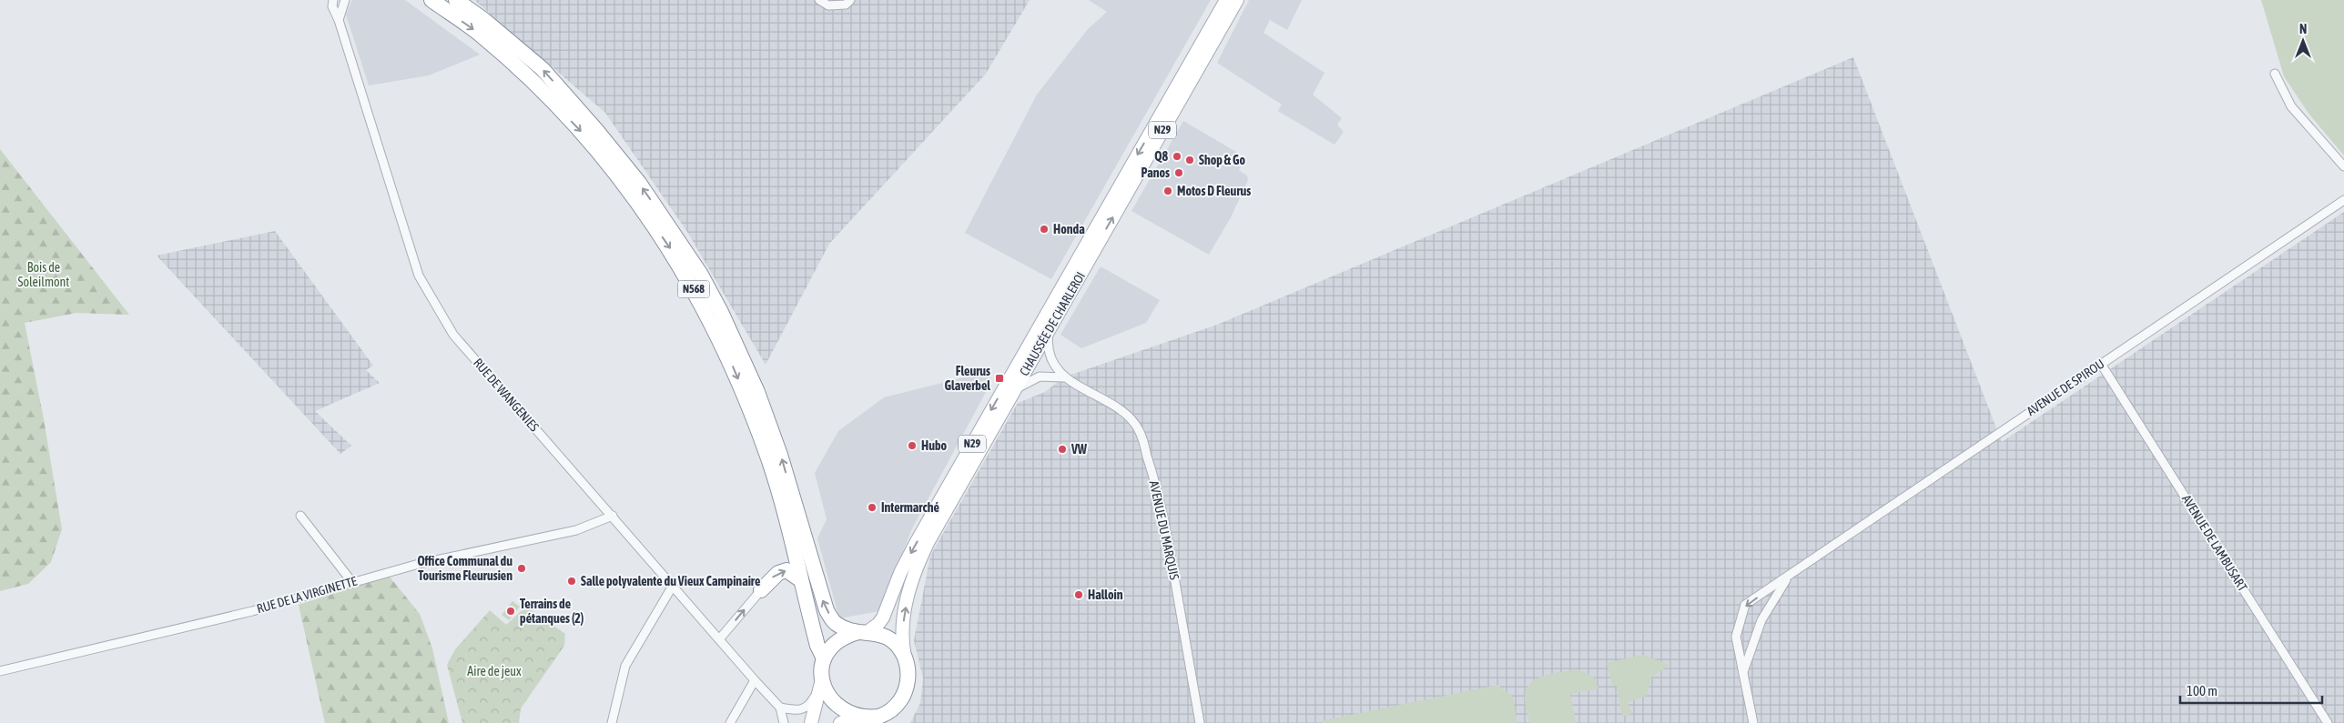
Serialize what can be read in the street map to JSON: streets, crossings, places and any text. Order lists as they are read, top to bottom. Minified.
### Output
{"streets":{"highway":["N568"],"main road":["N29","CHAUSSÉE DE CHARLEROI"],"street":["AVENUE DE SPIROU","RUE DE WANGENIES","AVENUE DU MARQUIS","AVENUE DE LAMBUSART","RUE DE LA VIRGINETTE"]},"crossings":[["N568","CHAUSSÉE DE CHARLEROI"],["CHAUSSÉE DE CHARLEROI","AVENUE DU MARQUIS"],["AVENUE DE SPIROU","AVENUE DE LAMBUSART"],["RUE DE WANGENIES","RUE DE LA VIRGINETTE"]],"parks":["Bois de Soleilmont","Aire de jeux"],"places":{"other":["Q8","Shop & Go","Panos","Motos D Fleurus","Honda","Hubo","VW","Intermarché","Office Communal du Tourisme Fleurusien","Salle polyvalente du Vieux Campinaire","Halloin","Terrains de pétanques (2)"],"transit":["Fleurus Glaverbel"]},"scale_bar":"100 m","north":"top"}
